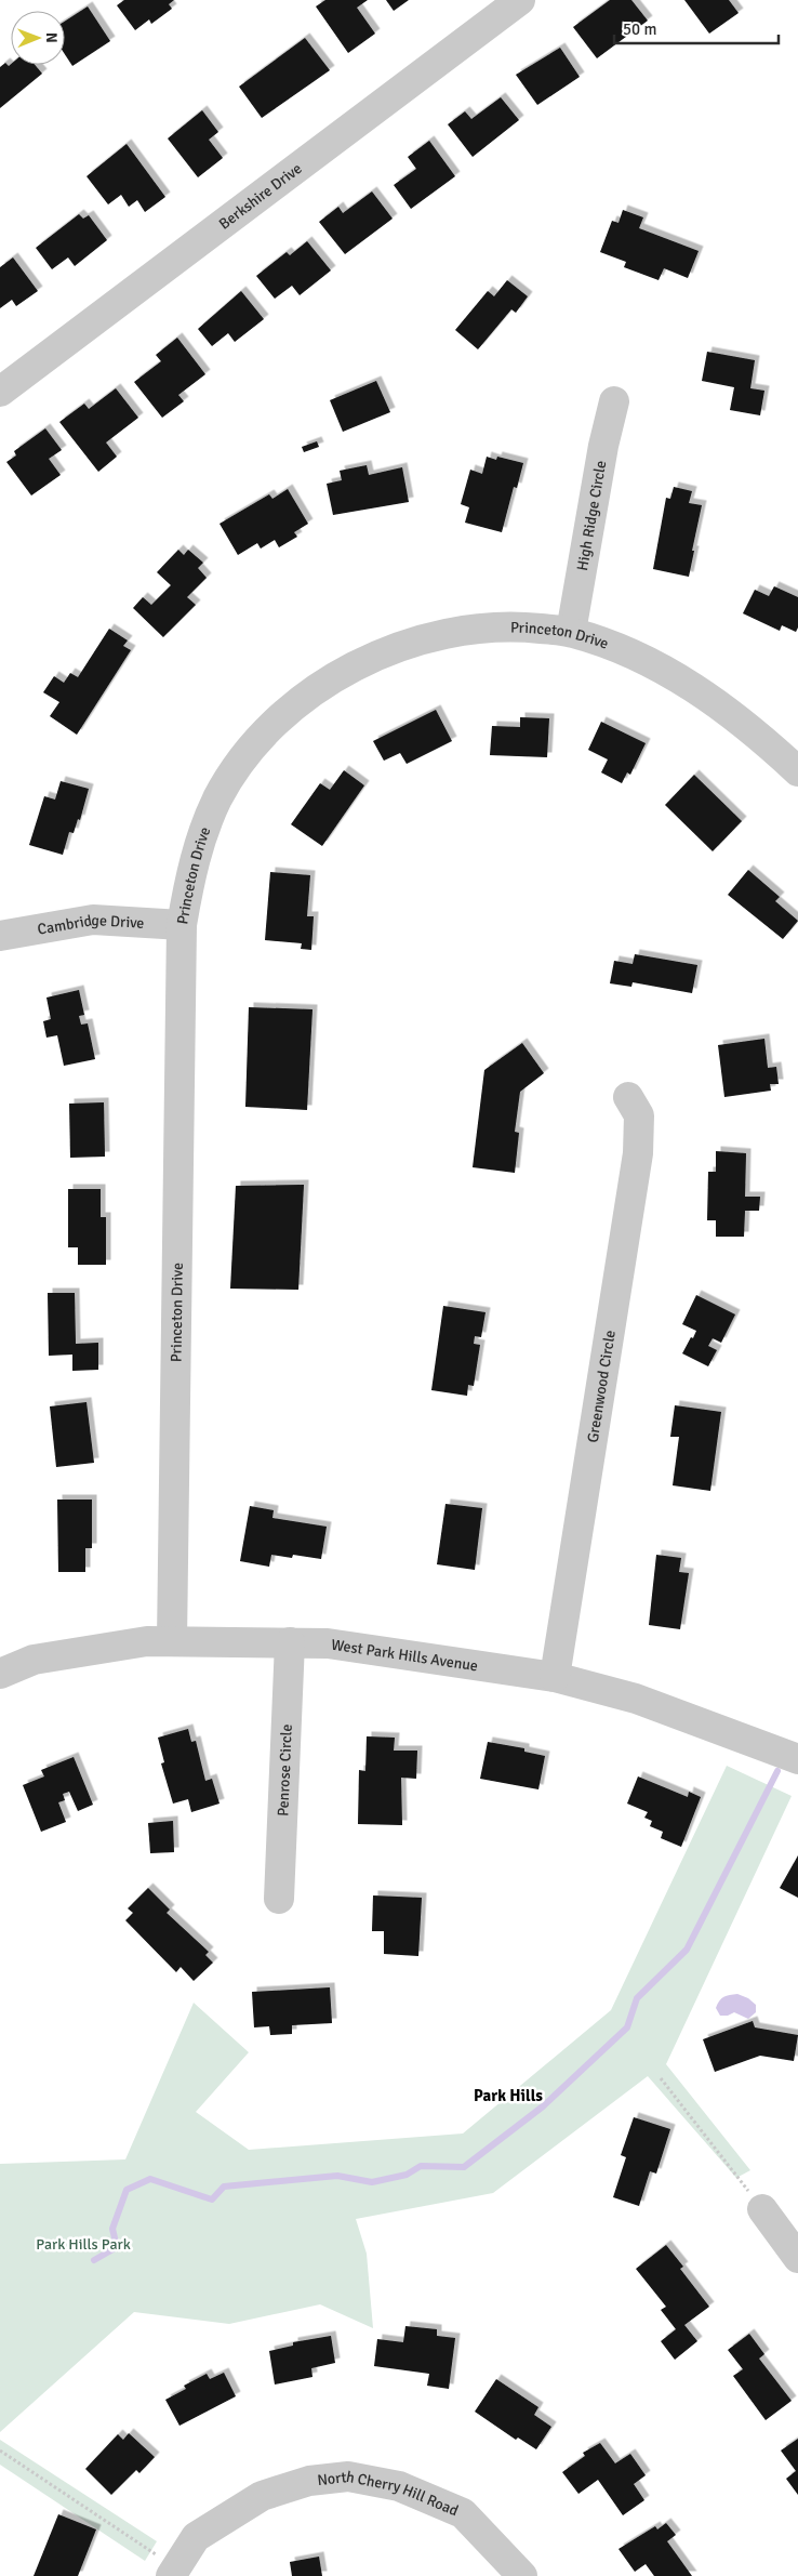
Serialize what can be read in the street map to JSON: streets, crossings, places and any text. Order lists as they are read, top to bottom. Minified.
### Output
{"streets":{"street":["Berkshire Drive","High Ridge Circle","Princeton Drive","Cambridge Drive","Greenwood Circle","West Park Hills Avenue","Penrose Circle","North Cherry Hill Road"]},"crossings":[["High Ridge Circle","Princeton Drive"],["Princeton Drive","Cambridge Drive"],["Princeton Drive","West Park Hills Avenue"],["Greenwood Circle","West Park Hills Avenue"],["West Park Hills Avenue","Penrose Circle"]],"districts":["Park Hills"],"parks":["Park Hills Park"],"scale_bar":"50 m","north":"right"}
